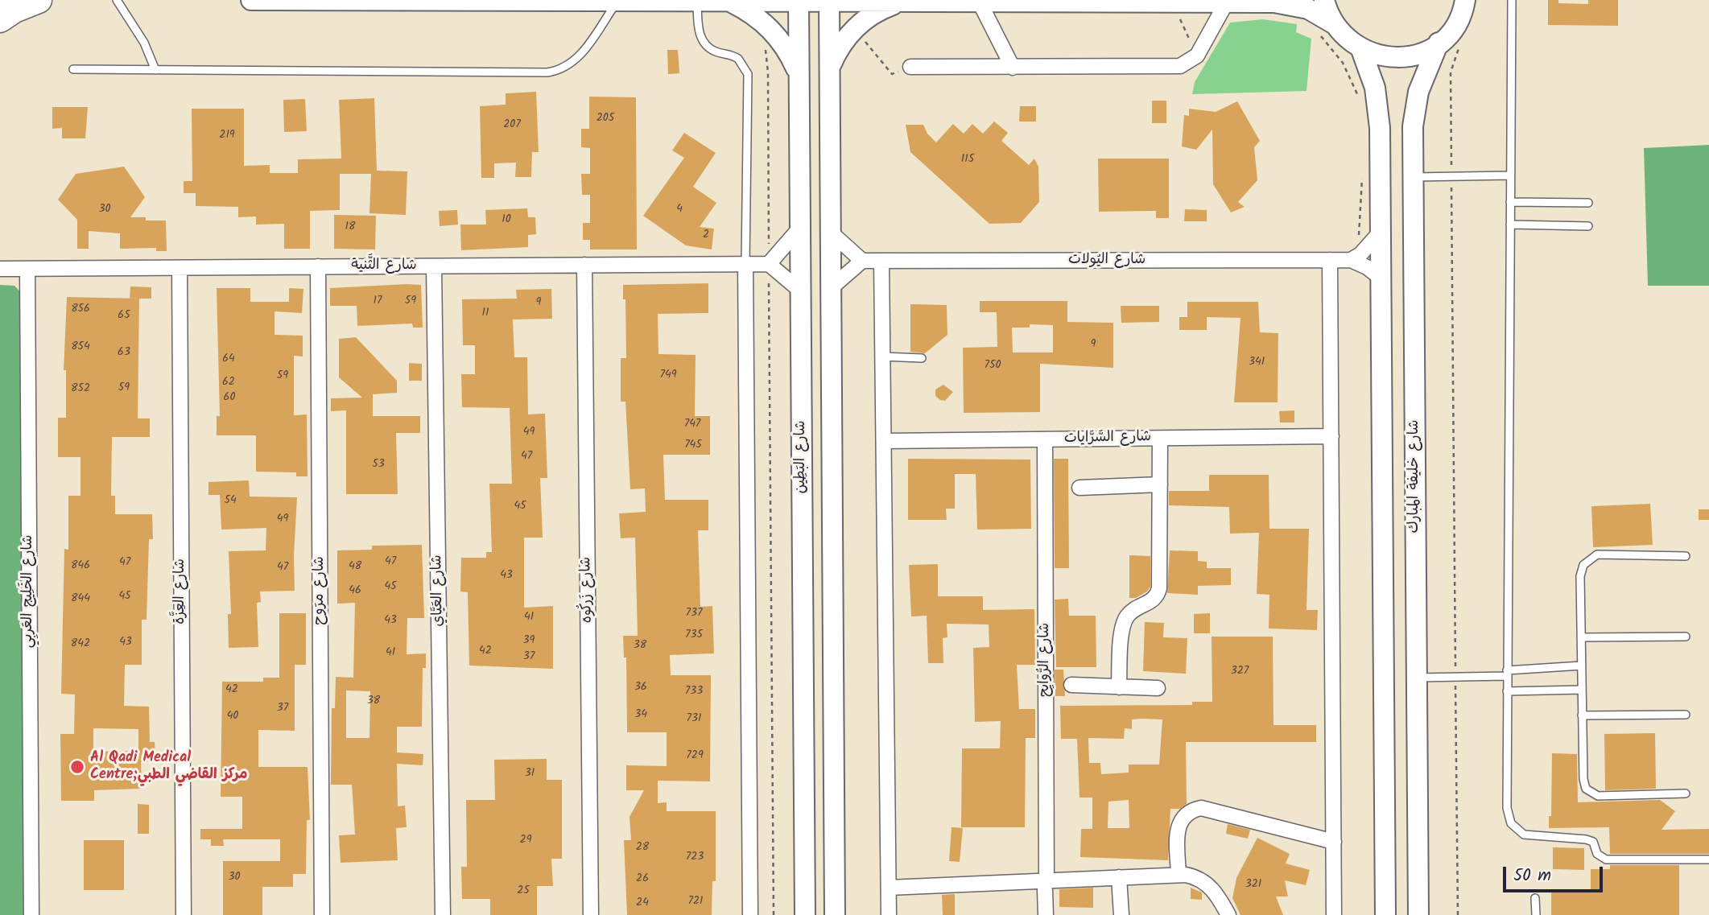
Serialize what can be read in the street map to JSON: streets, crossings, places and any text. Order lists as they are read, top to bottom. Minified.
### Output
{"streets":{"main road":["شارع البَطِين","شارع خليفة المبارك"],"street":["شارع اليُولات","شارع الثَّنية","شارع السَّرَّايات","شارع زَركُوه","شارع مرَوح","شارع العَيَّاي","شارع الخَلِيج العَربِي","شارع العِزَّة","شارع الرُّوايِح"]},"crossings":[["شارع الثَّنية","شارع زَركُوه"],["شارع الثَّنية","شارع مرَوح"],["شارع الثَّنية","شارع العَيَّاي"],["شارع الثَّنية","شارع الخَلِيج العَربِي"],["شارع الثَّنية","شارع العِزَّة"],["شارع السَّرَّايات","شارع الرُّوايِح"]],"places":["Al Qadi Medical Centre;مركز القاضي الطبي"],"house_numbers":["205","207","219","115","30","4","10","18","2","17","59","9","856","11","65","9","854","63","64","341","750","749","59","62","59","852","60","747","49","745","47","53","54","45","49","47","47","846","48","47","43","45","46","45","844","737","41","43","735","39","43","842","38","42","41","37","327","36","42","733","38","37","34","40","731","729","31","29","28","723","30","26","321","25","721","24"],"scale_bar":"50 m"}
